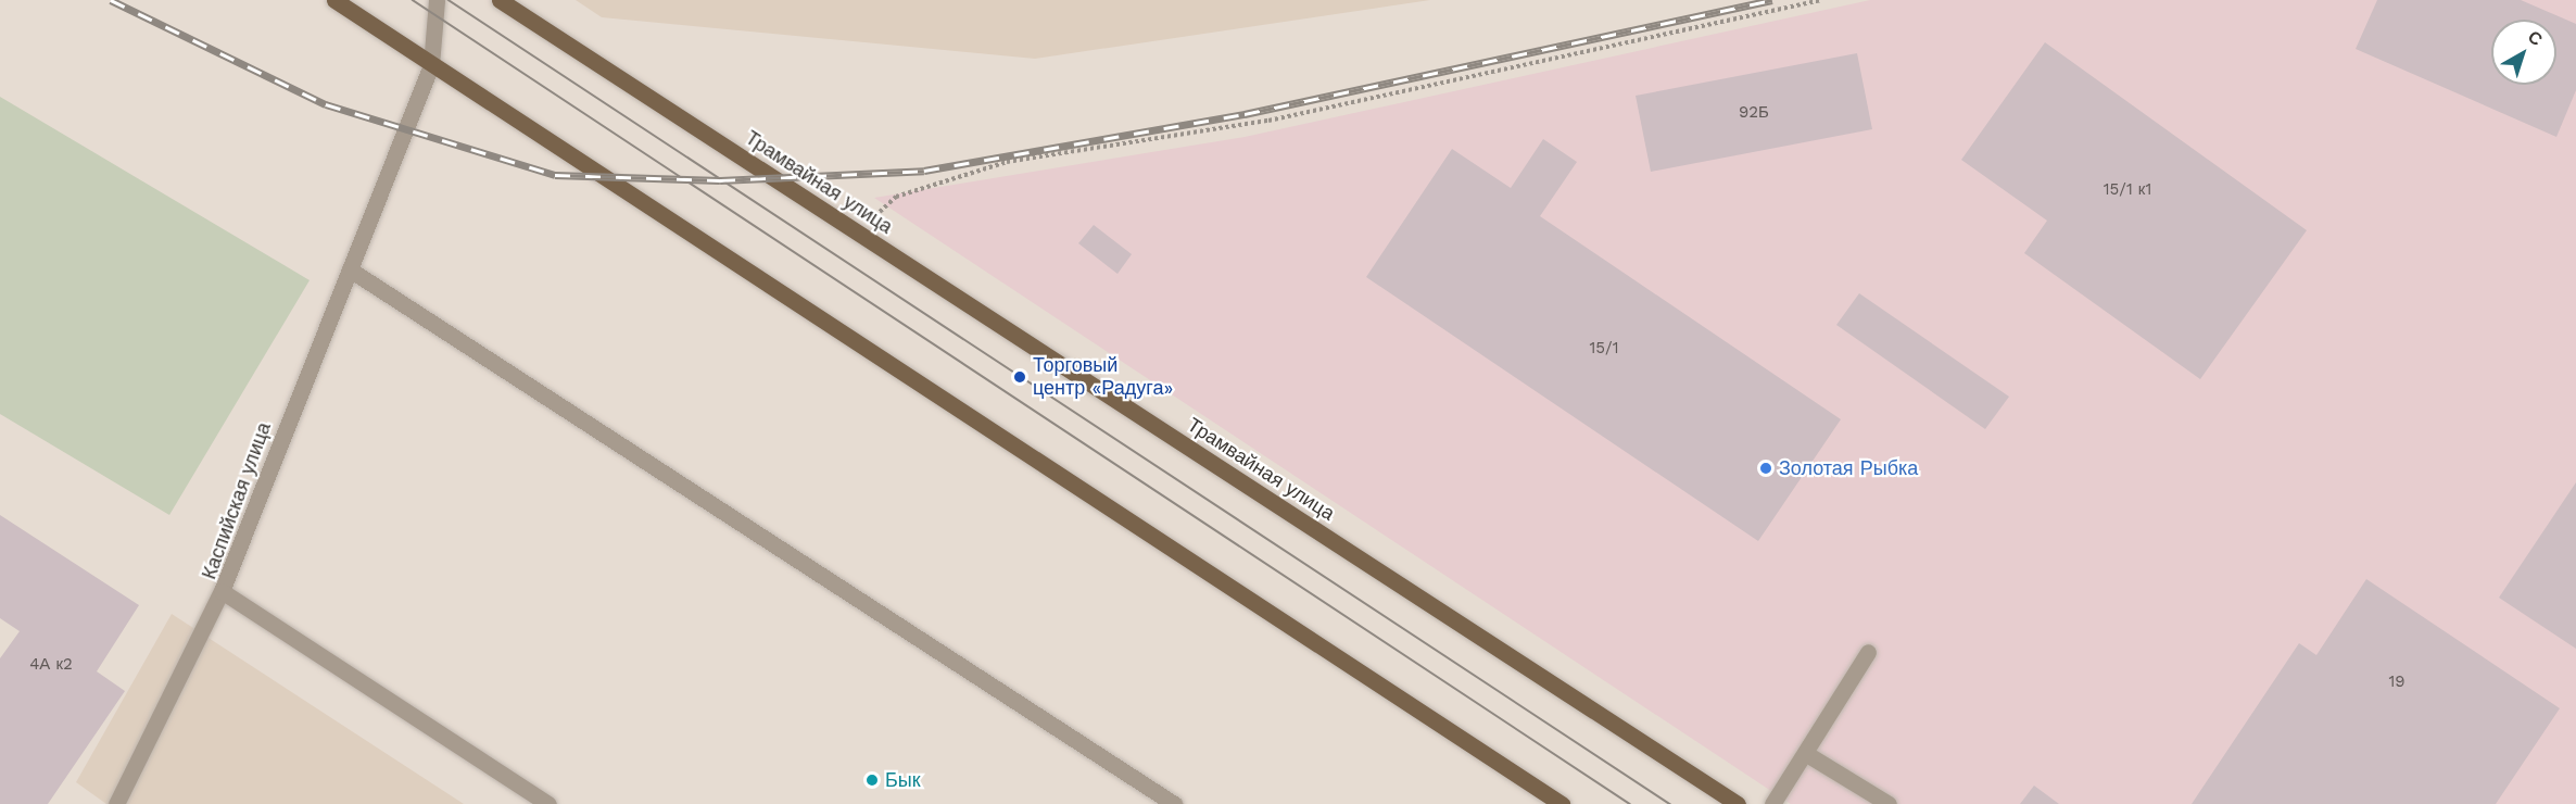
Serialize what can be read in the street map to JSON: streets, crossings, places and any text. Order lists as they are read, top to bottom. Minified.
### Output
{"streets":{"main road":["Трамвайная улица"],"street":["Каспийская улица"]},"places":["Торговый центр «Радуга»","Золотая Рыбка","Бык"],"house_numbers":["92Б","15/1 к1","15/1","4А к2","19"],"north":"top right"}
